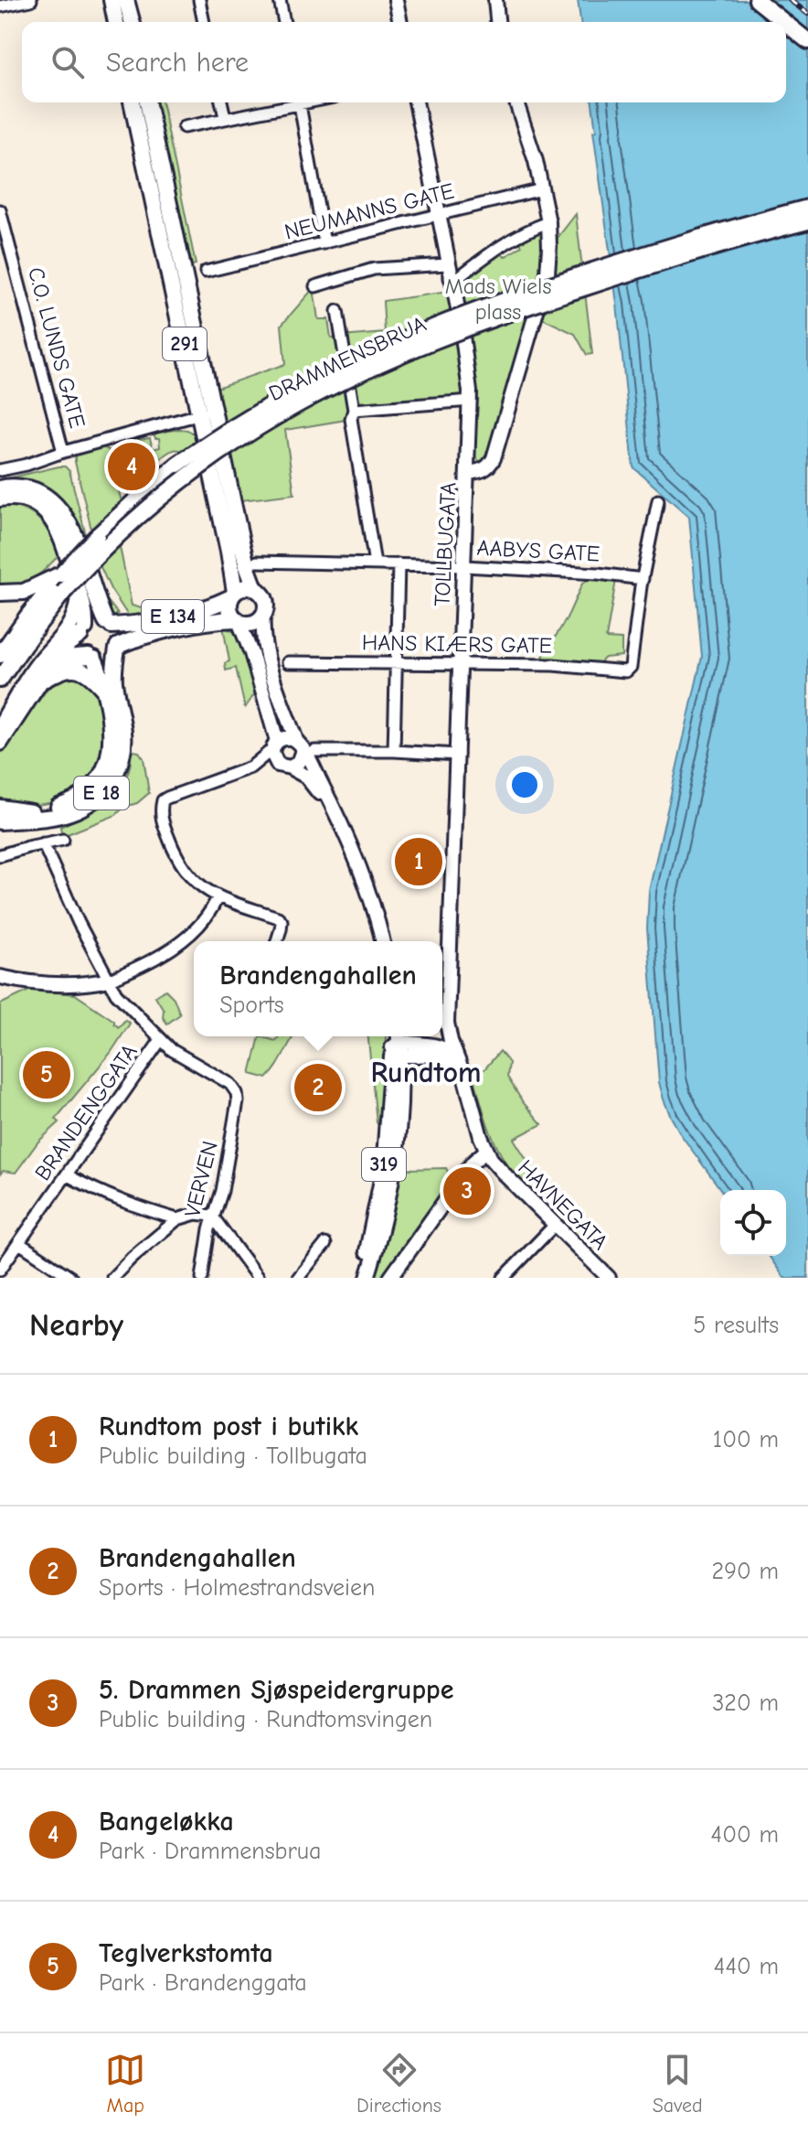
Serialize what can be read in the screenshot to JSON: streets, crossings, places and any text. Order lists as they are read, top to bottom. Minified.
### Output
{"streets":{"highway":["291","DRAMMENSBRUA","E 134","E 18"],"main road":["TOLLBUGATA","319","HAVNEGATA"],"street":["NEUMANNS GATE","C.O. LUNDS GATE","AABYS GATE","HANS KIÆRS GATE","BRANDENGGATA","VERVEN"]},"crossings":[["NEUMANNS GATE","TOLLBUGATA"],["291","E 134"],["TOLLBUGATA","AABYS GATE"],["TOLLBUGATA","HANS KIÆRS GATE"],["AABYS GATE","HANS KIÆRS GATE"],["E 134","E 18"],["BRANDENGGATA","VERVEN"]],"districts":["Rundtom"],"parks":["Mads Wiels plass"],"page":{"search":"Search here","pins":["4","1","5","2","3"],"popup":["Brandengahallen","Sports"],"heading":["Nearby","5 results"],"list":[{"mark":"1","name":"Rundtom post i butikk","note":"Public building · Tollbugata","value":"100 m"},{"mark":"2","name":"Brandengahallen","note":"Sports · Holmestrandsveien","value":"290 m"},{"mark":"3","name":"5. Drammen Sjøspeidergruppe","note":"Public building · Rundtomsvingen","value":"320 m"},{"mark":"4","name":"Bangeløkka","note":"Park · Drammensbrua","value":"400 m"},{"mark":"5","name":"Teglverkstomta","note":"Park · Brandenggata","value":"440 m"}],"nav":["Map","Directions","Saved"]}}
